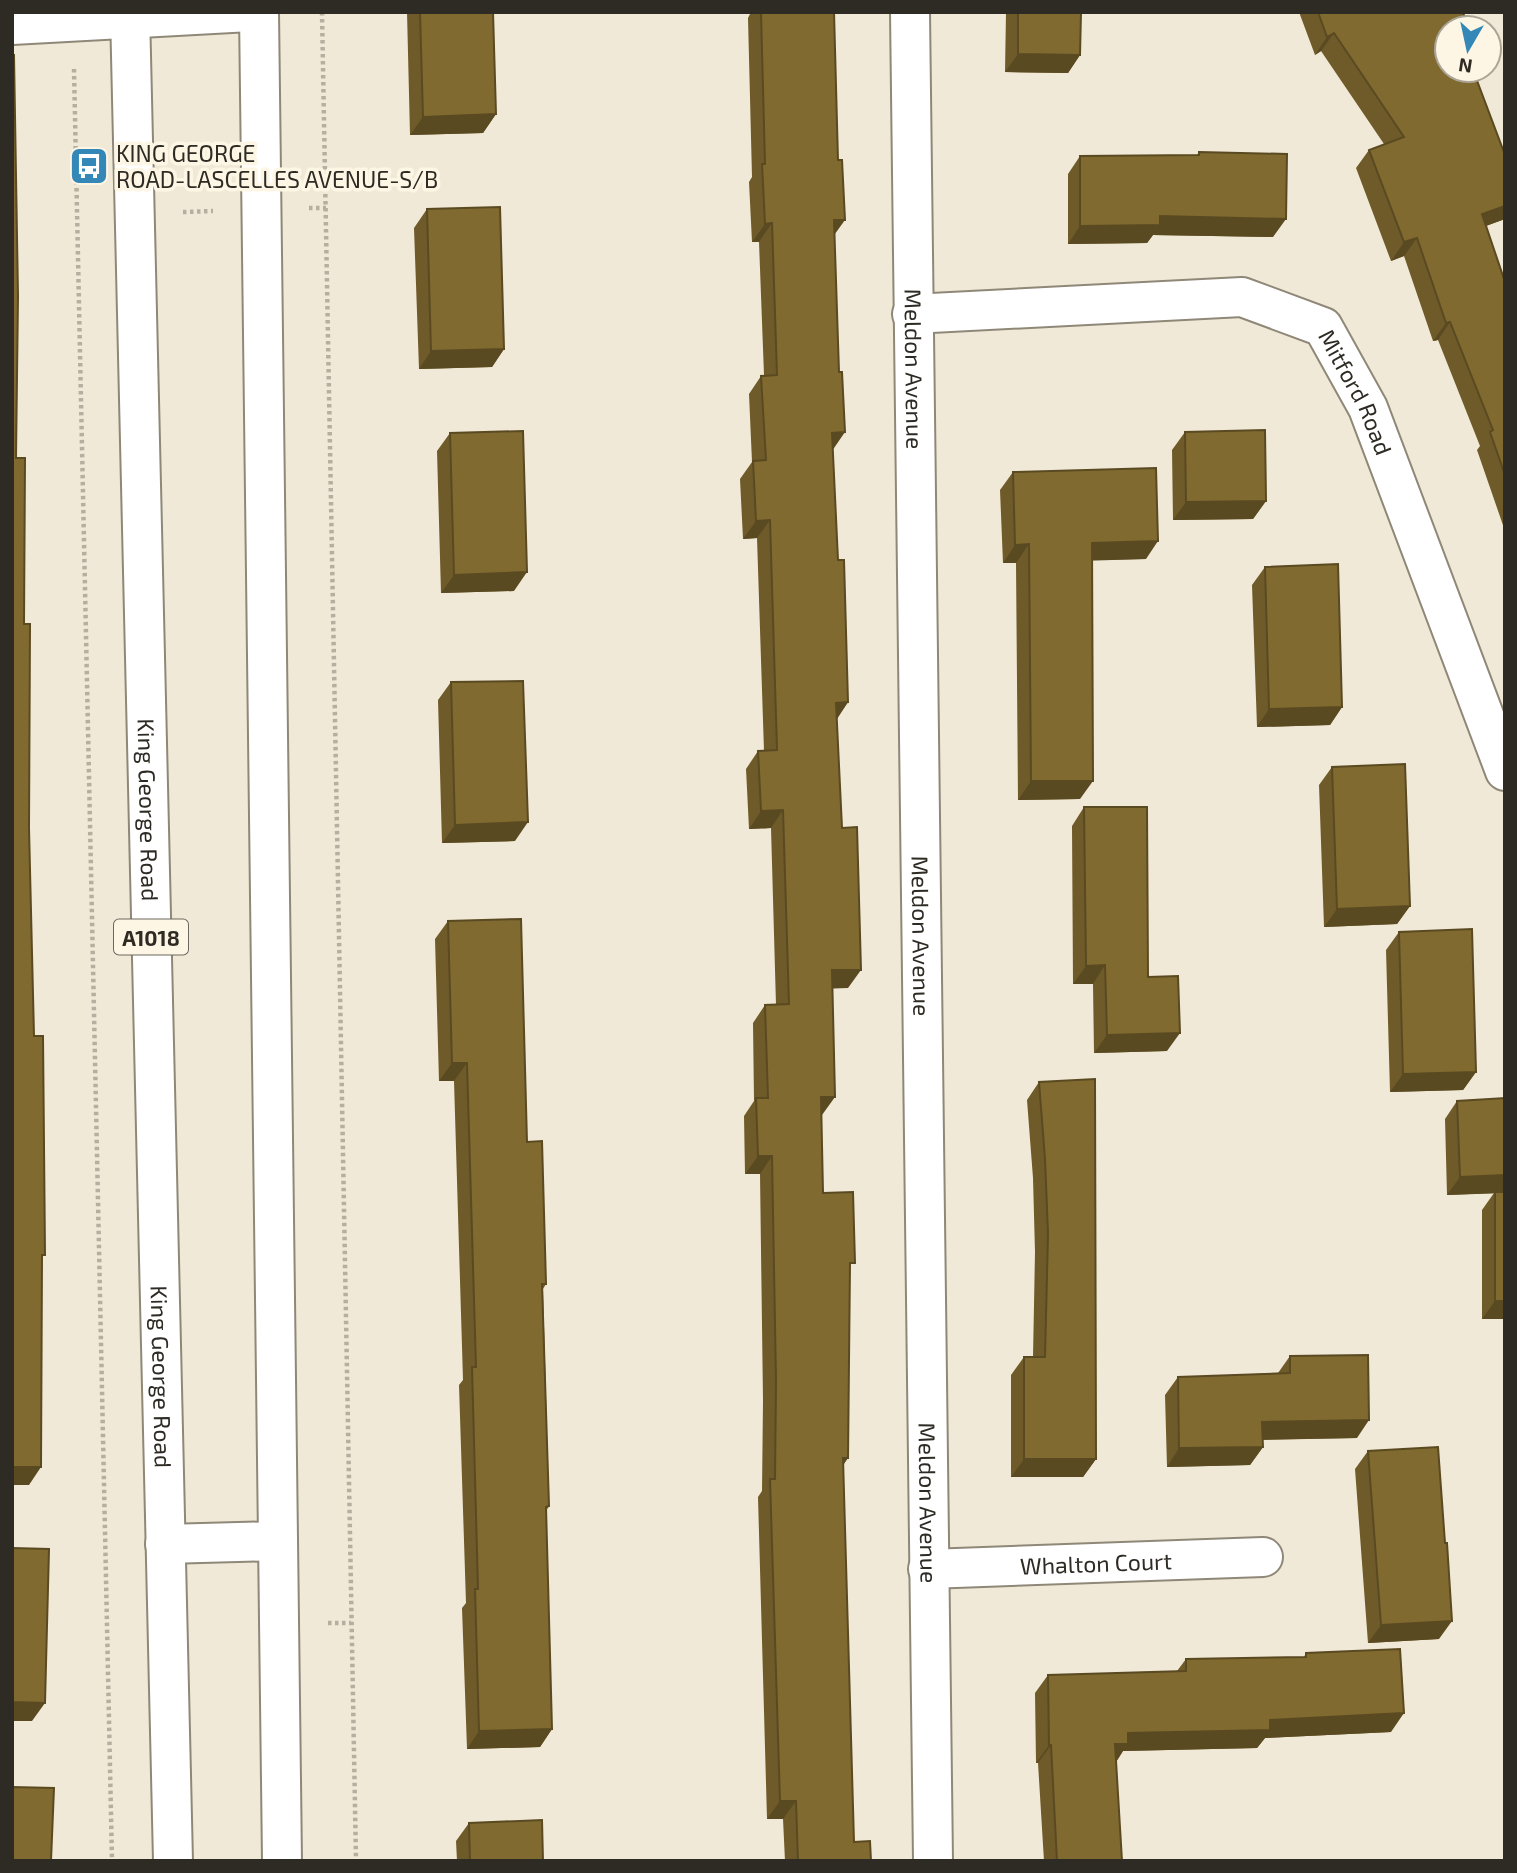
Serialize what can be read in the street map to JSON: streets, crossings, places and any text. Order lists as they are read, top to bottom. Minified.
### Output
{"streets":{"main road":["Meldon Avenue","Mitford Road","King George Road","A1018","Whalton Court"]},"crossings":[["Meldon Avenue","Mitford Road"],["Meldon Avenue","Whalton Court"]],"places":{"bus stop":["KING GEORGE ROAD-LASCELLES AVENUE-S/B"]},"north":"bottom"}
